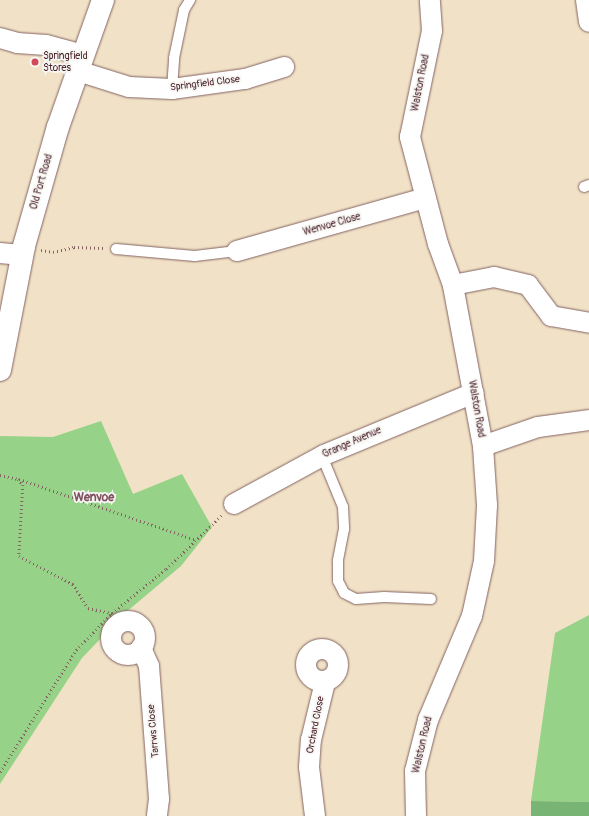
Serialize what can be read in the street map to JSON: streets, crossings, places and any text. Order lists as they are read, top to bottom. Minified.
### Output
{"streets":{"street":["Walston Road","Springfield Close","Old Port Road","Wenvoe Close","Grange Avenue","Orchard Close","Tarrws Close"]},"crossings":[["Walston Road","Wenvoe Close"],["Walston Road","Grange Avenue"],["Springfield Close","Old Port Road"]],"districts":["Wenvoe"],"places":["Springfield Stores"]}
